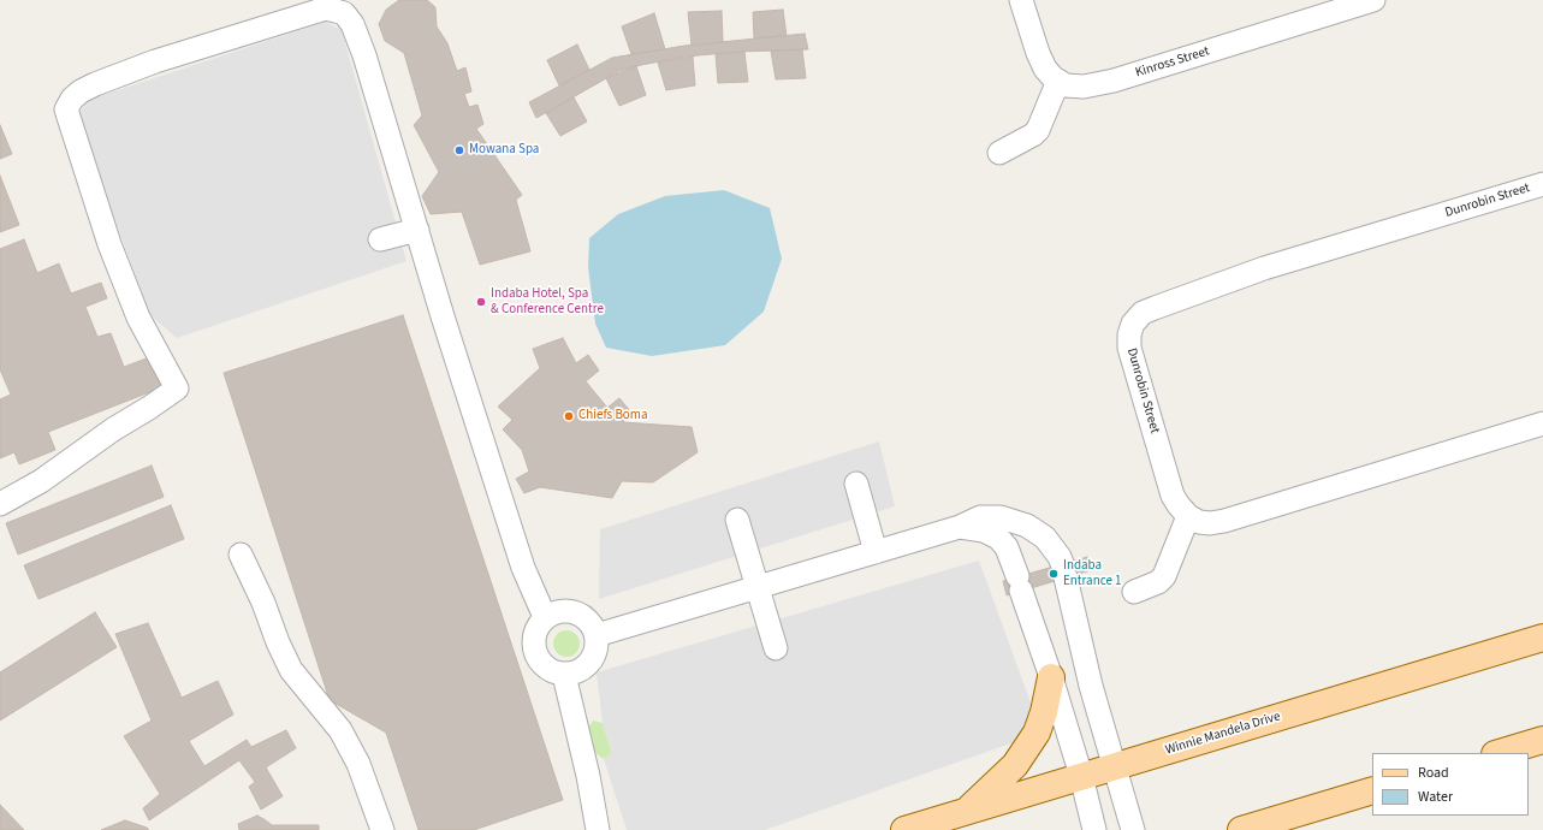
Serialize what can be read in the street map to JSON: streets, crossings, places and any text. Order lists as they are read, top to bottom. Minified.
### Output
{"streets":{"main road":["Winnie Mandela Drive"],"street":["Kinross Street","Dunrobin Street"]},"places":["Mowana Spa","Indaba Hotel, Spa & Conference Centre","Chiefs Boma","Indaba Entrance 1"],"legend":["Road","Water"]}
